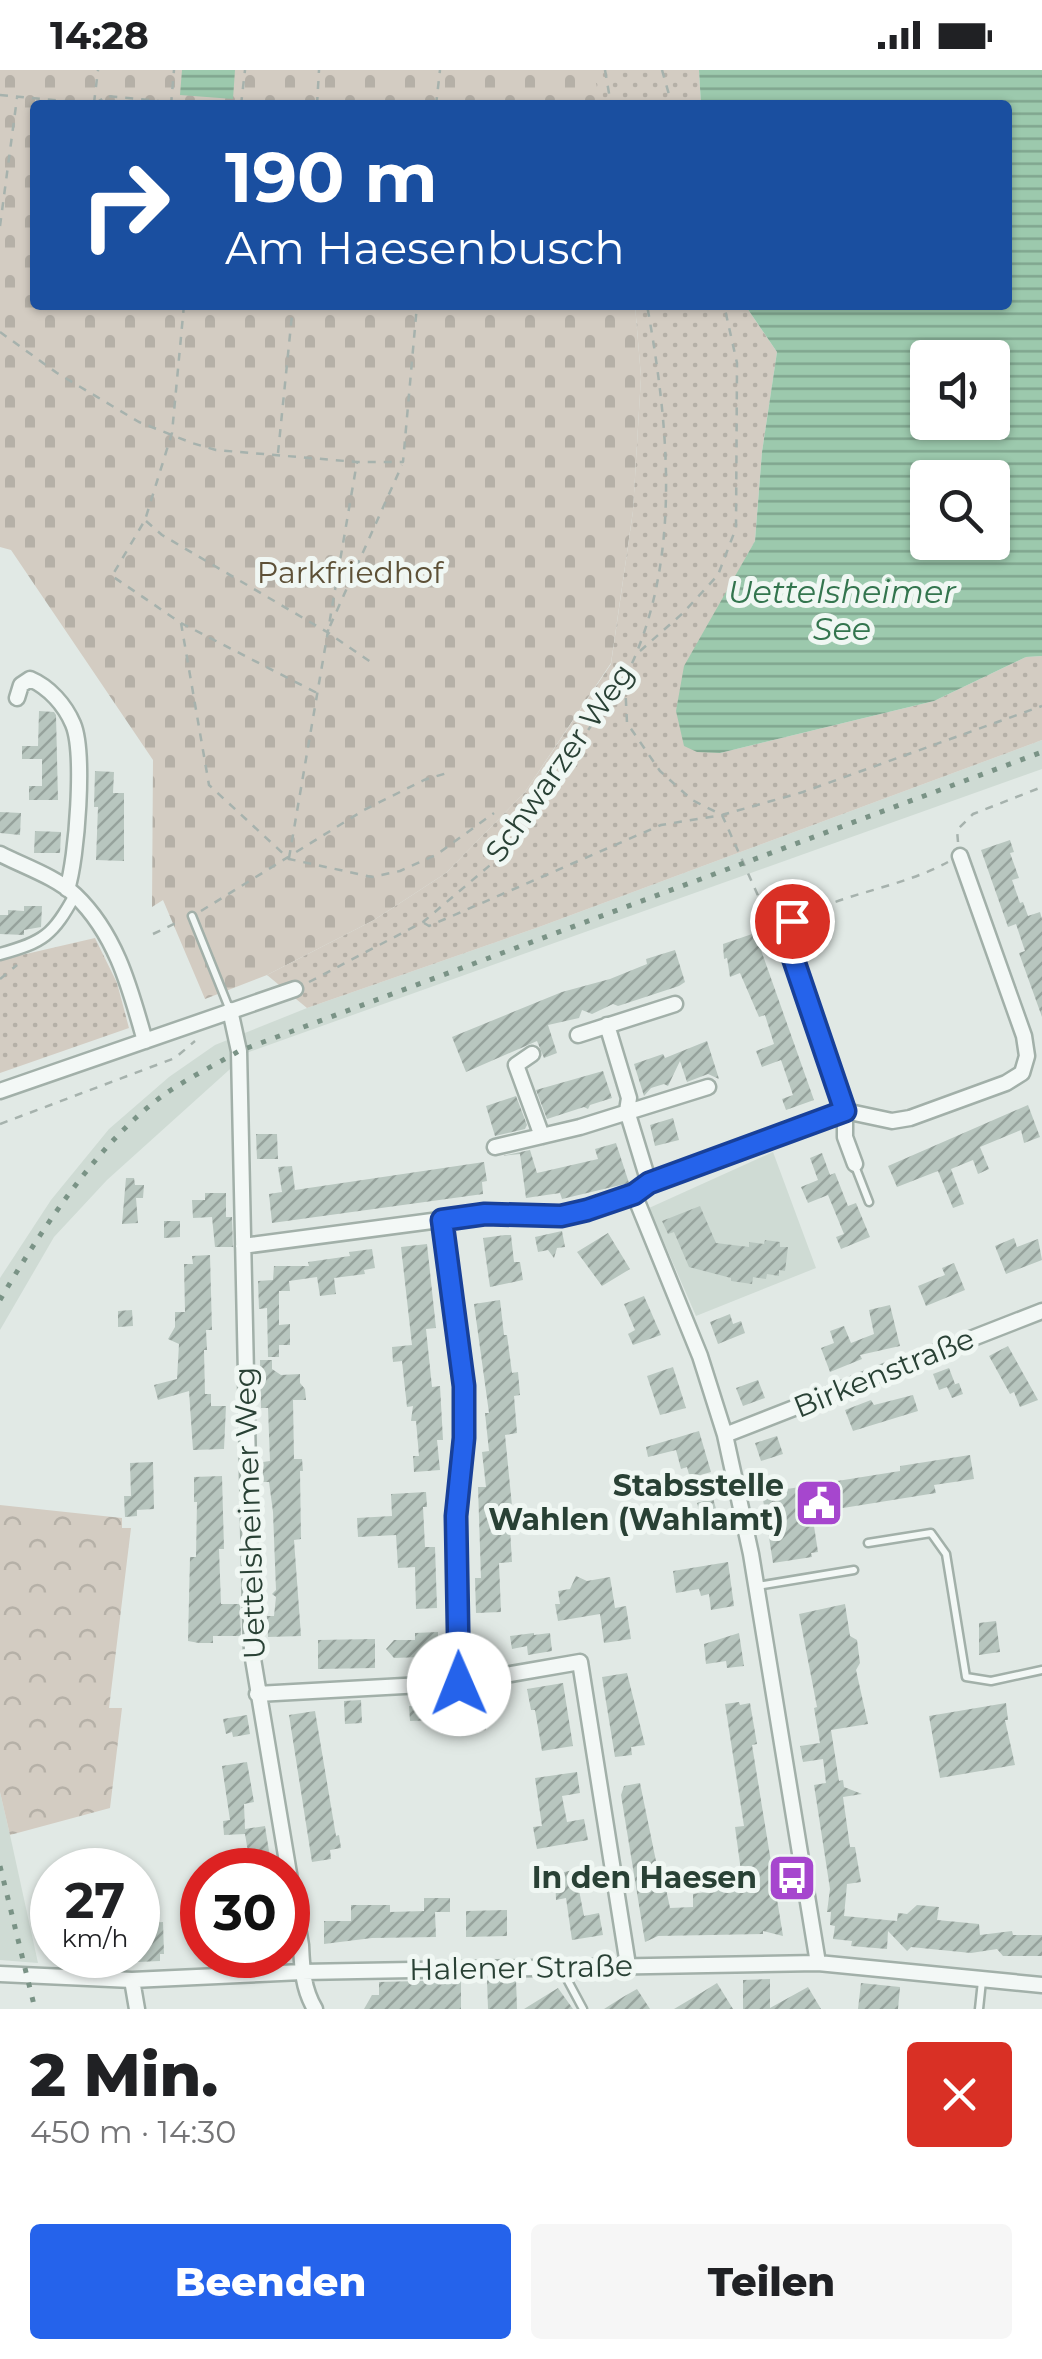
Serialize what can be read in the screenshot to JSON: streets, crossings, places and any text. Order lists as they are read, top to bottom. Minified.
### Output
{"streets":{"street":["Birkenstraße","Uettelsheimer Weg","Halener Straße"],"path":["Schwarzer Weg"]},"water":["Uettelsheimer See"],"parks":["Parkfriedhof"],"places":{"public building":["Stabsstelle Wahlen (Wahlamt)"],"bus stop":["In den Haesen"]},"page":{"status":"14:28","turn":["190 m","Am Haesenbusch"],"speed":"27 km/h","limit":"30","heading":["2 Min.","450 m · 14:30"],"buttons":["Beenden","Teilen"]}}
